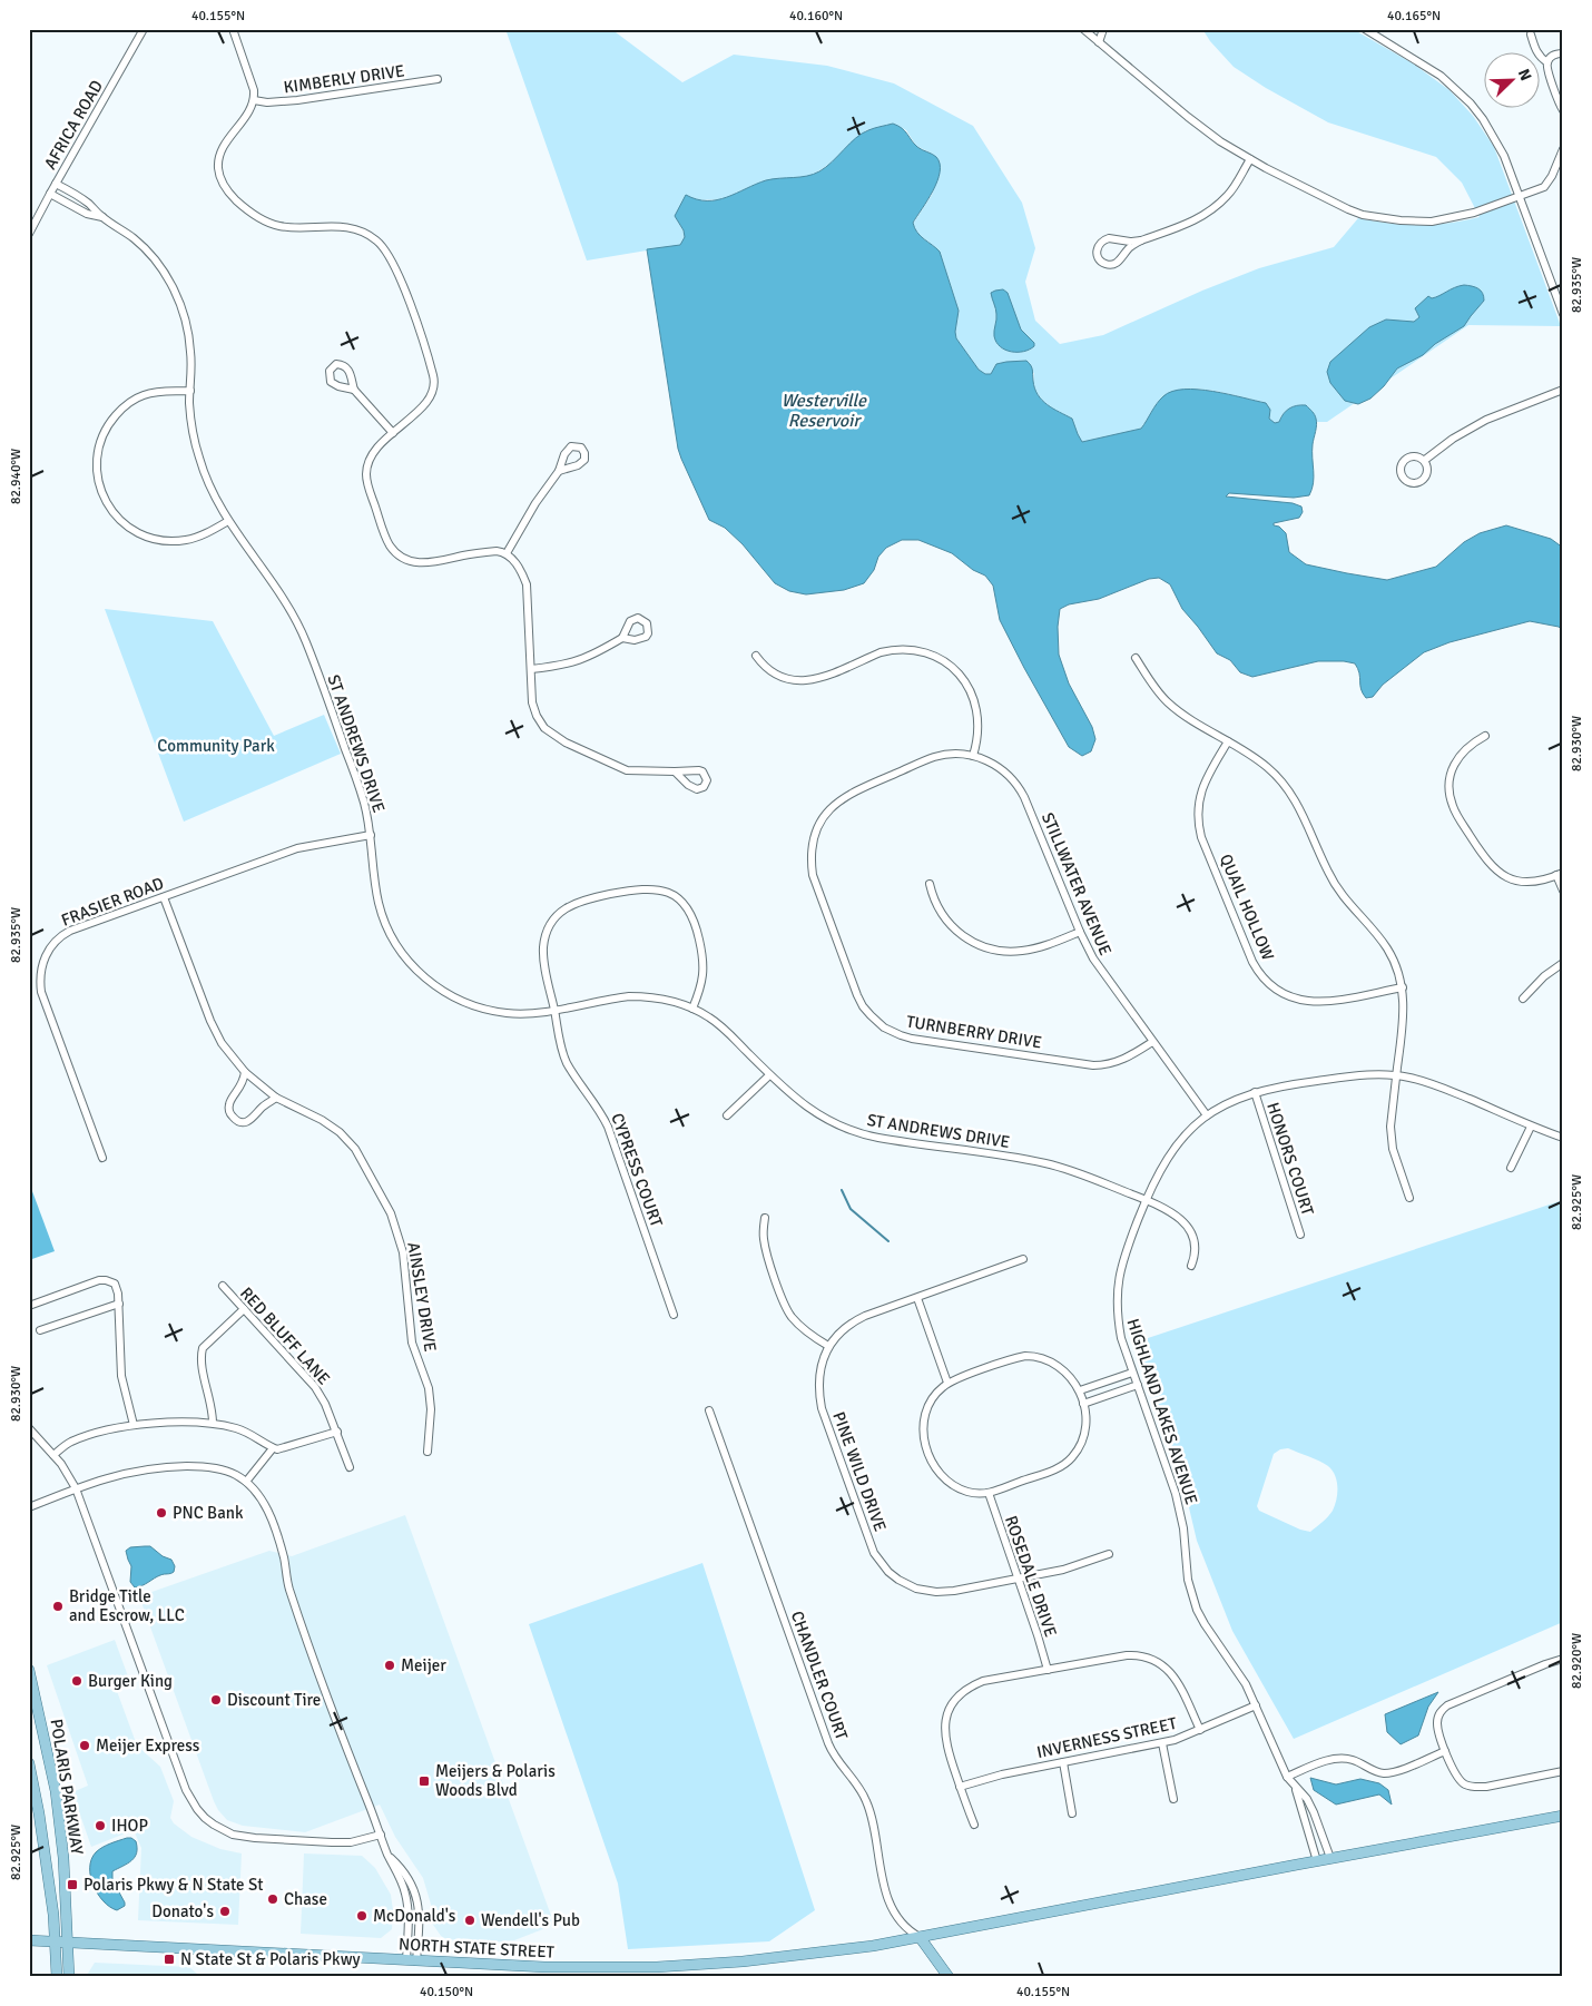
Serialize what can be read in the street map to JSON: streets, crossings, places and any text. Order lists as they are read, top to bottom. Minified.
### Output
{"streets":{"main road":["POLARIS PARKWAY","NORTH STATE STREET"],"street":["KIMBERLY DRIVE","AFRICA ROAD","ST ANDREWS DRIVE","STILLWATER AVENUE","FRASIER ROAD","QUAIL HOLLOW","TURNBERRY DRIVE","HONORS COURT","CYPRESS COURT","AINSLEY DRIVE","RED BLUFF LANE","HIGHLAND LAKES AVENUE","PINE WILD DRIVE","ROSEDALE DRIVE","CHANDLER COURT","INVERNESS STREET"]},"crossings":[["AFRICA ROAD","ST ANDREWS DRIVE"],["ST ANDREWS DRIVE","FRASIER ROAD"],["ST ANDREWS DRIVE","CYPRESS COURT"],["ST ANDREWS DRIVE","HIGHLAND LAKES AVENUE"],["STILLWATER AVENUE","TURNBERRY DRIVE"],["STILLWATER AVENUE","HIGHLAND LAKES AVENUE"],["FRASIER ROAD","AINSLEY DRIVE"],["HONORS COURT","HIGHLAND LAKES AVENUE"],["HIGHLAND LAKES AVENUE","INVERNESS STREET"],["HIGHLAND LAKES AVENUE","NORTH STATE STREET"],["PINE WILD DRIVE","ROSEDALE DRIVE"],["CHANDLER COURT","NORTH STATE STREET"],["POLARIS PARKWAY","NORTH STATE STREET"]],"water":["Westerville Reservoir"],"parks":["Community Park"],"places":{"other":["PNC Bank","Bridge Title and Escrow, LLC","Meijer","Burger King","Discount Tire","Meijer Express","IHOP","Chase","Donato's","McDonald's","Wendell's Pub"],"transit":["Meijers & Polaris Woods Blvd","Polaris Pkwy & N State St","N State St & Polaris Pkwy"]},"north":"top right","coordinates":["40.155°N","40.160°N","40.165°N","82.935°W","82.940°W","82.930°W","82.925°W","82.920°W","40.150°N"]}
